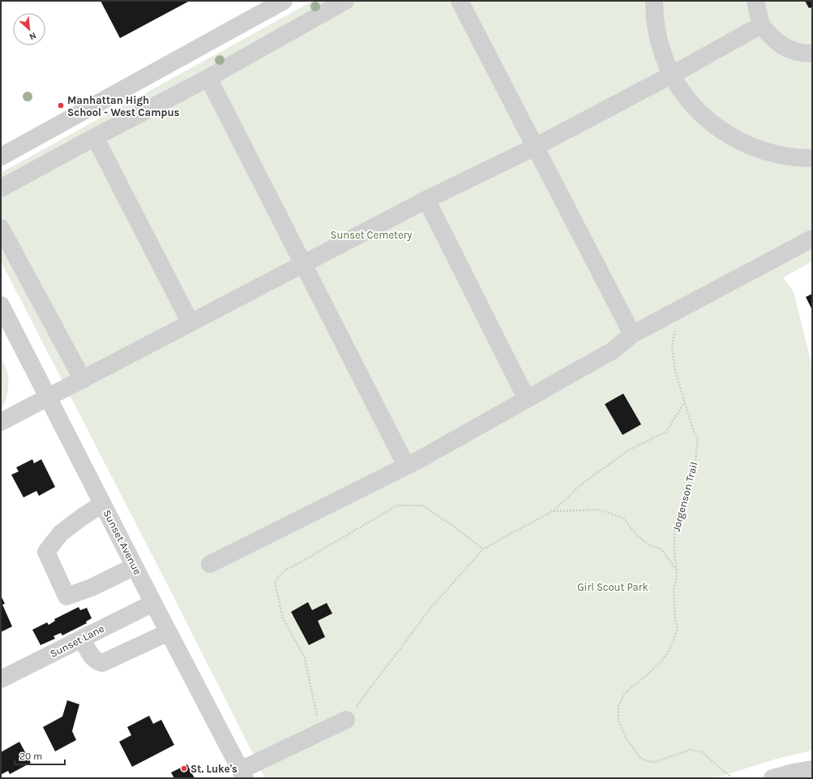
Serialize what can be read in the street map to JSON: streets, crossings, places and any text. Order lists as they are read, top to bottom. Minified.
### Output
{"streets":{"street":["Sunset Avenue","Sunset Lane"],"path":["Jorgenson Trail"]},"crossings":[["Sunset Avenue","Sunset Lane"]],"parks":["Sunset Cemetery","Girl Scout Park"],"places":["Manhattan High School - West Campus","St. Luke's"],"scale_bar":"20 m","north":"bottom right"}
